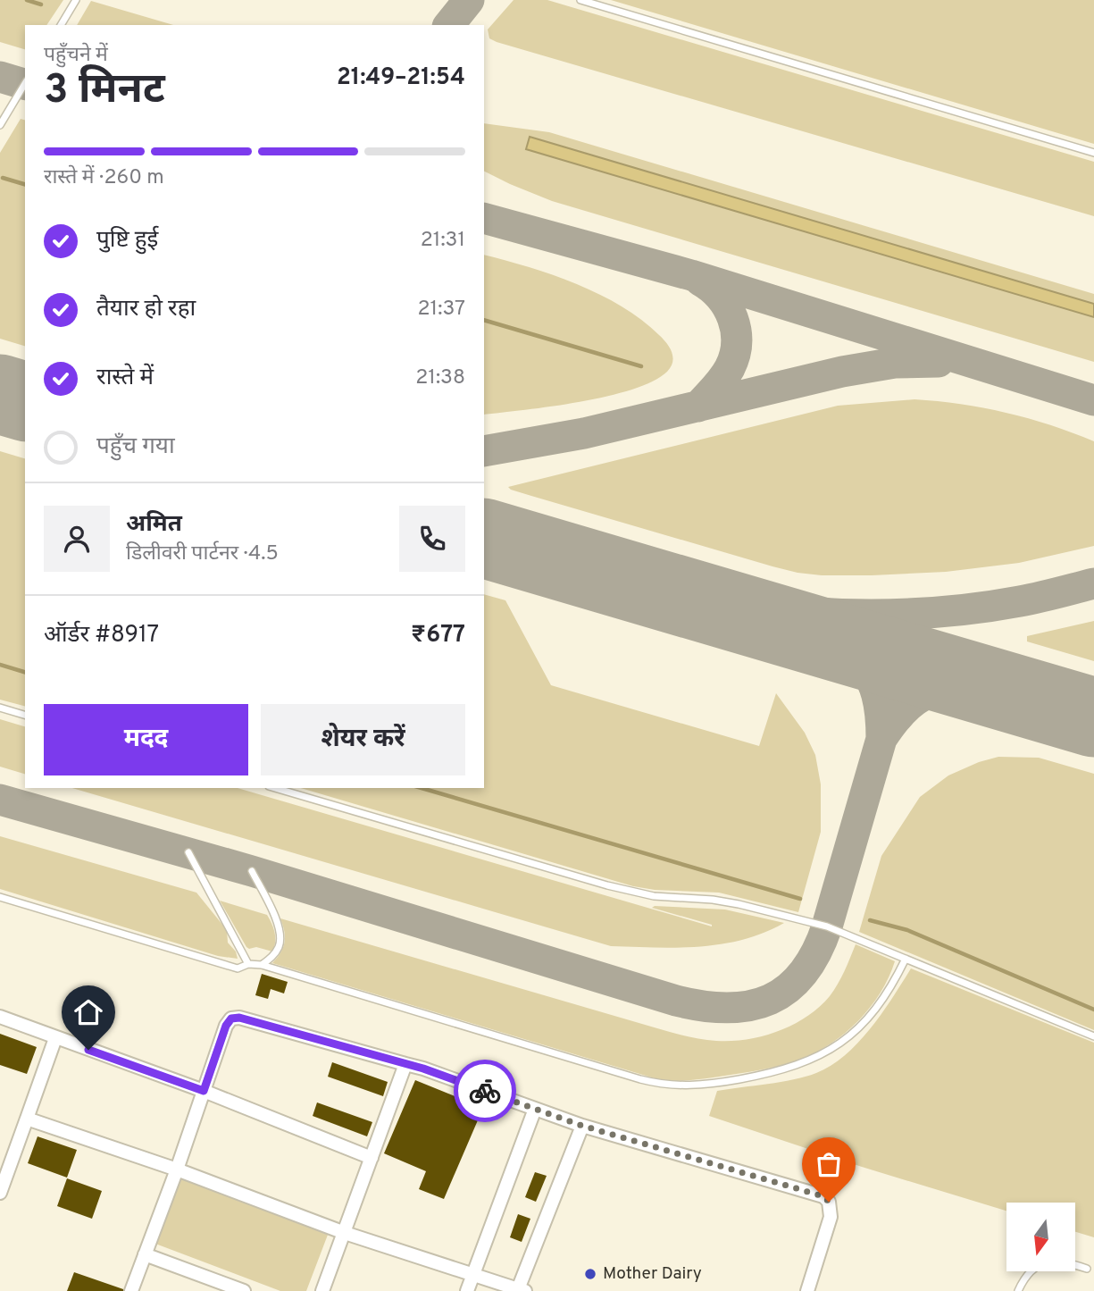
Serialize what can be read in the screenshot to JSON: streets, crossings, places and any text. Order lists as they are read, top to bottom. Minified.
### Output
{"places":["Mother Dairy"],"north":"bottom","page":{"heading":["3 मिनट","पहुँचने में","21:49–21:54"],"panel":["अमित","डिलीवरी पार्टनर · 4.5","ऑर्डर #8917","₹677"],"bar":"रास्ते में · 260 m","list":[["पुष्टि हुई","21:31"],["तैयार हो रहा","21:37"],["रास्ते में","21:38"],"पहुँच गया"],"buttons":["मदद","शेयर करें"]}}
